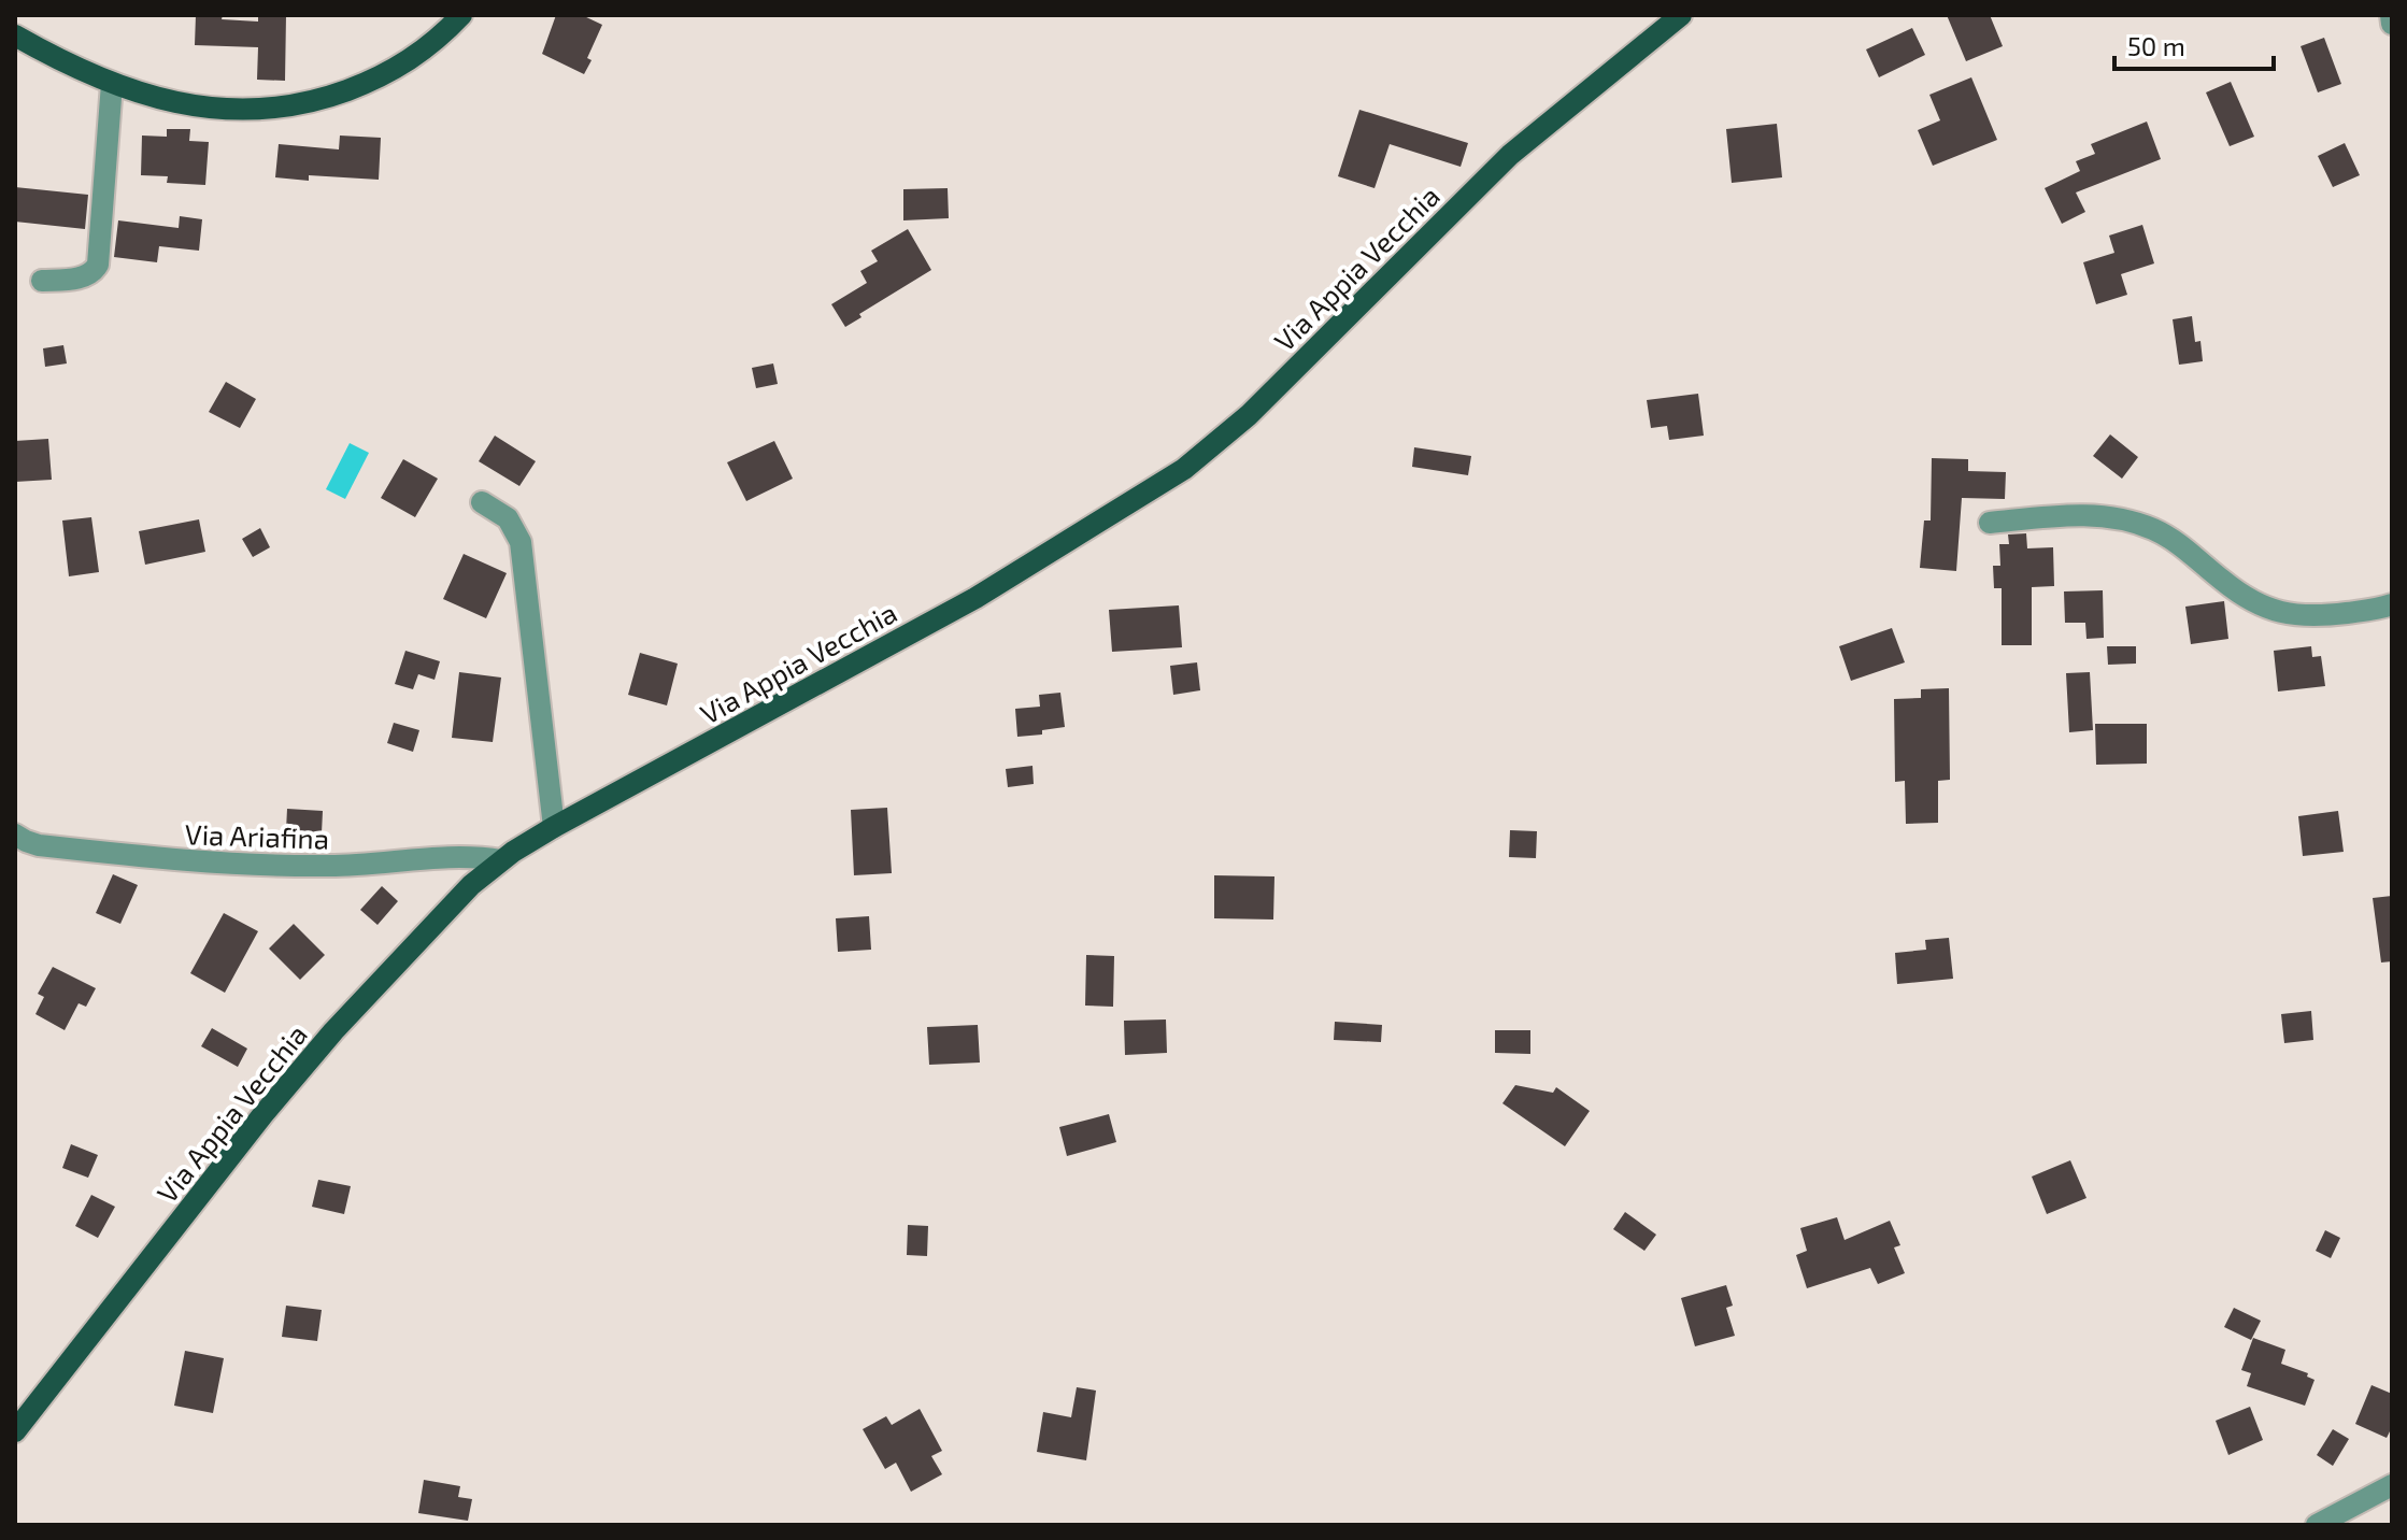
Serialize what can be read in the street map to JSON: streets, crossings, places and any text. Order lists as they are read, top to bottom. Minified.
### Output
{"streets":{"main road":["Via Appia Vecchia"],"street":["Via Ariafina"]},"crossings":[["Via Appia Vecchia","Via Ariafina"]],"scale_bar":"50 m"}
